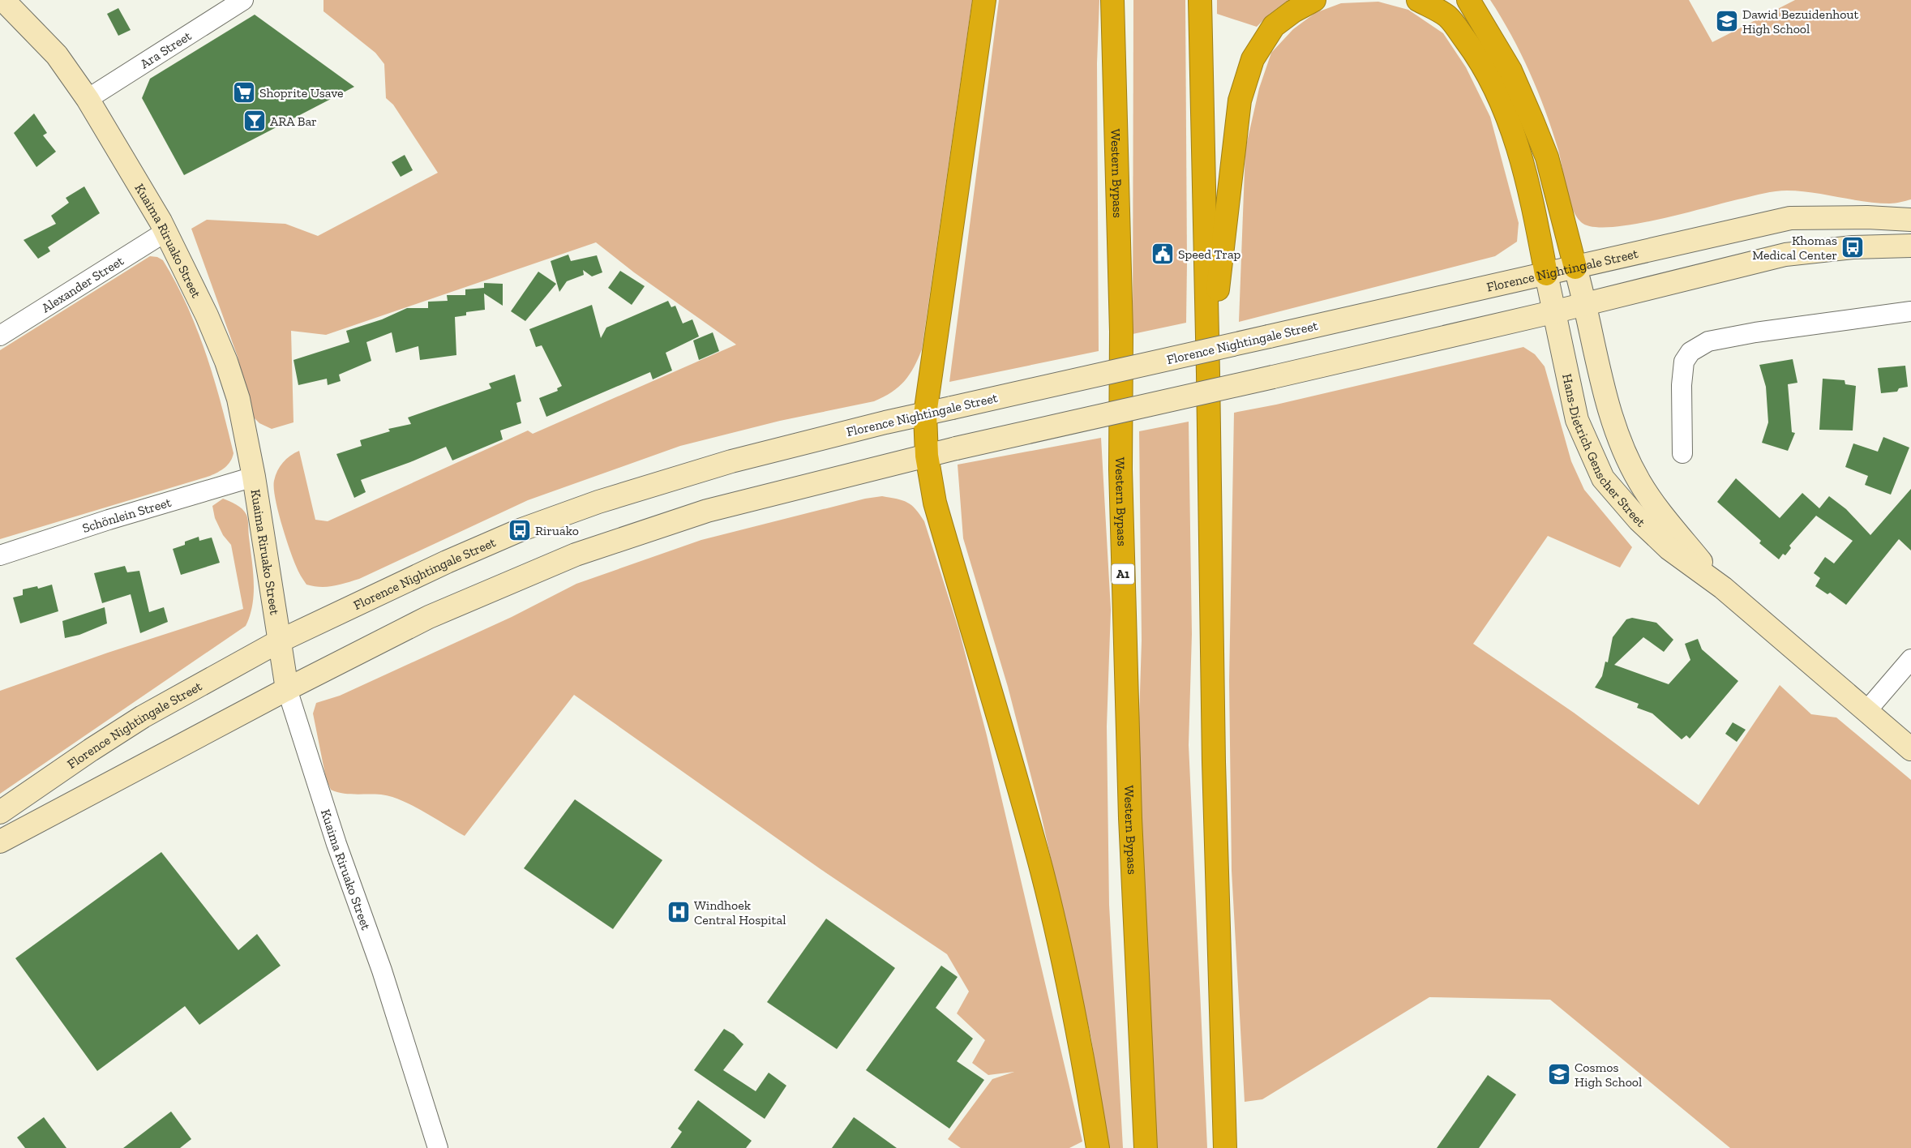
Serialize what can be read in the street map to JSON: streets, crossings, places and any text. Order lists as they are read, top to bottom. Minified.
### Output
{"streets":{"highway":["Western Bypass","A1"],"main road":["Kuaima Riruako Street","Florence Nightingale Street","Hans-Dietrich Genscher Street"],"street":["Ara Street","Alexander Street","Schönlein Street"]},"crossings":[["Ara Street","Kuaima Riruako Street"],["Kuaima Riruako Street","Florence Nightingale Street"],["Kuaima Riruako Street","Alexander Street"],["Kuaima Riruako Street","Schönlein Street"],["Florence Nightingale Street","Hans-Dietrich Genscher Street"]],"places":{"school or university":["Dawid Bezuidenhout High School","Cosmos High School"],"supermarket":["Shoprite Usave"],"bar":["ARA Bar"],"bus stop":["Khomas Medical Center","Riruako"],"public building":["Speed Trap"],"hospital":["Windhoek Central Hospital"]}}
